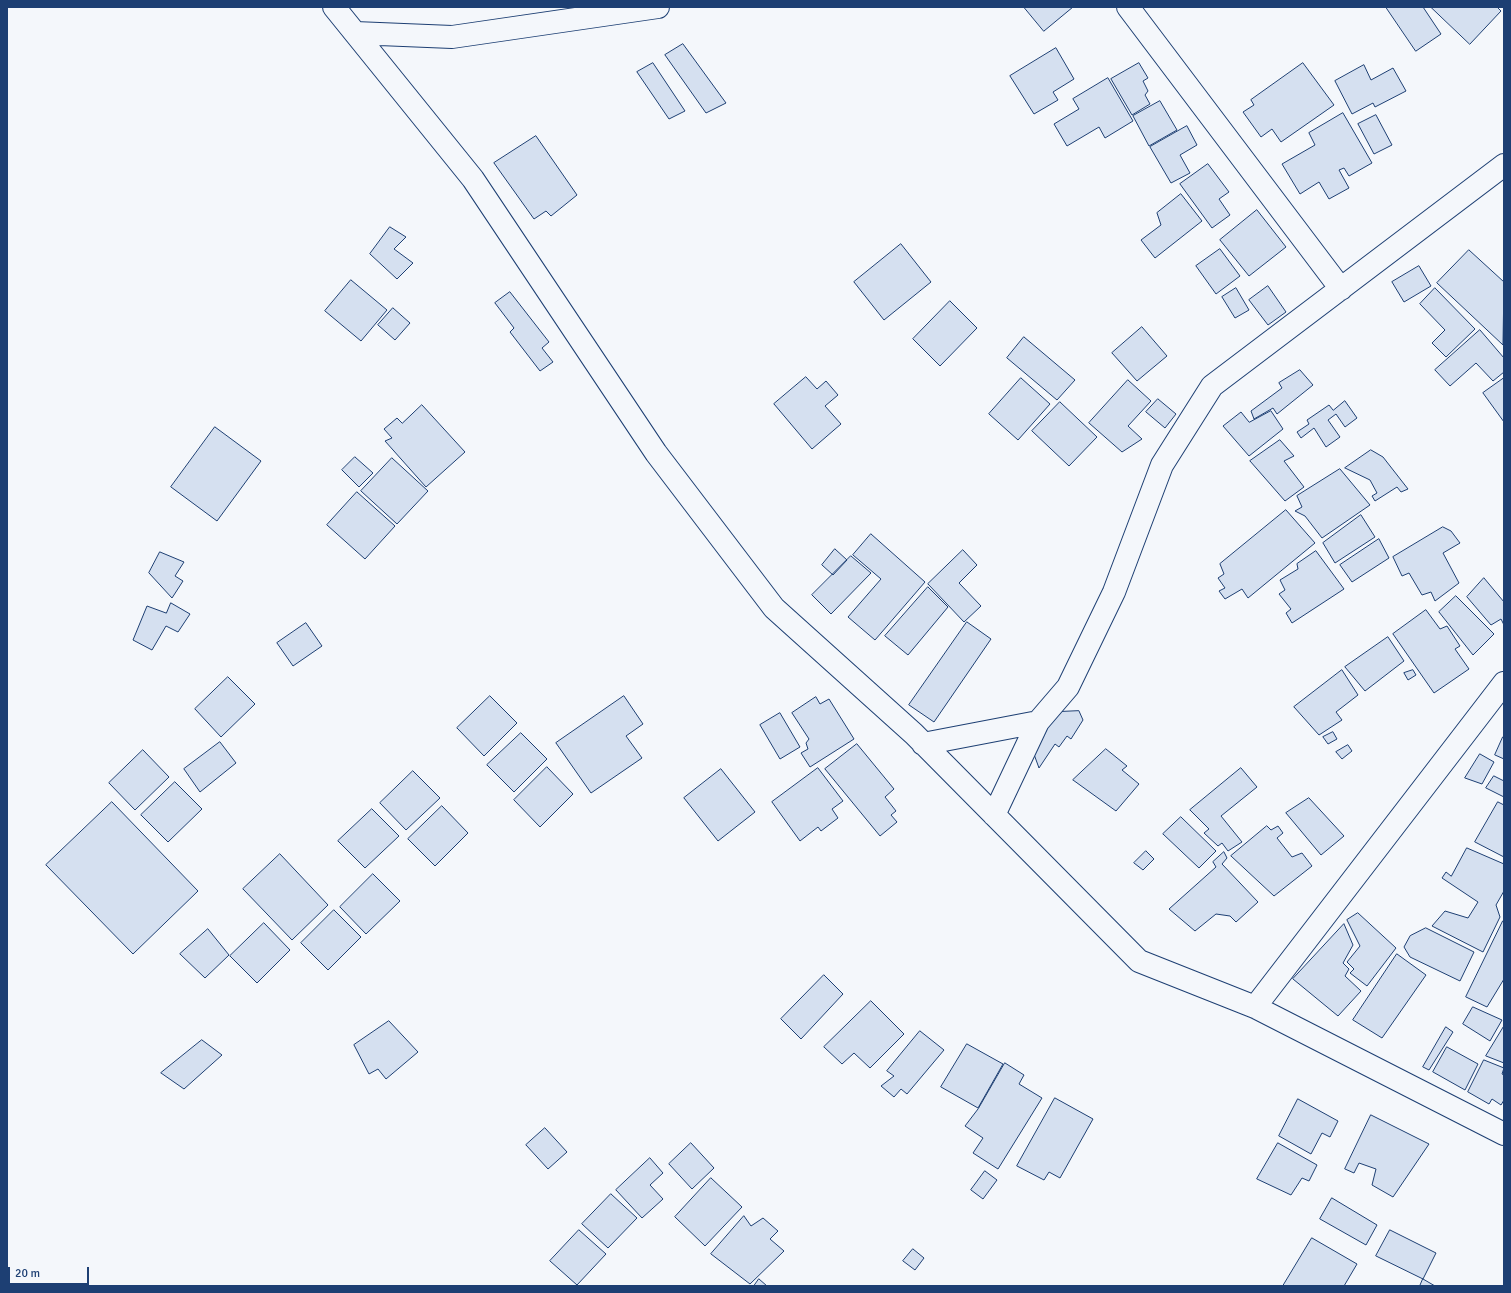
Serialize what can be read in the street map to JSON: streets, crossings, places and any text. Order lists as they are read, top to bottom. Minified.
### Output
{"scale_bar":"20 m"}
